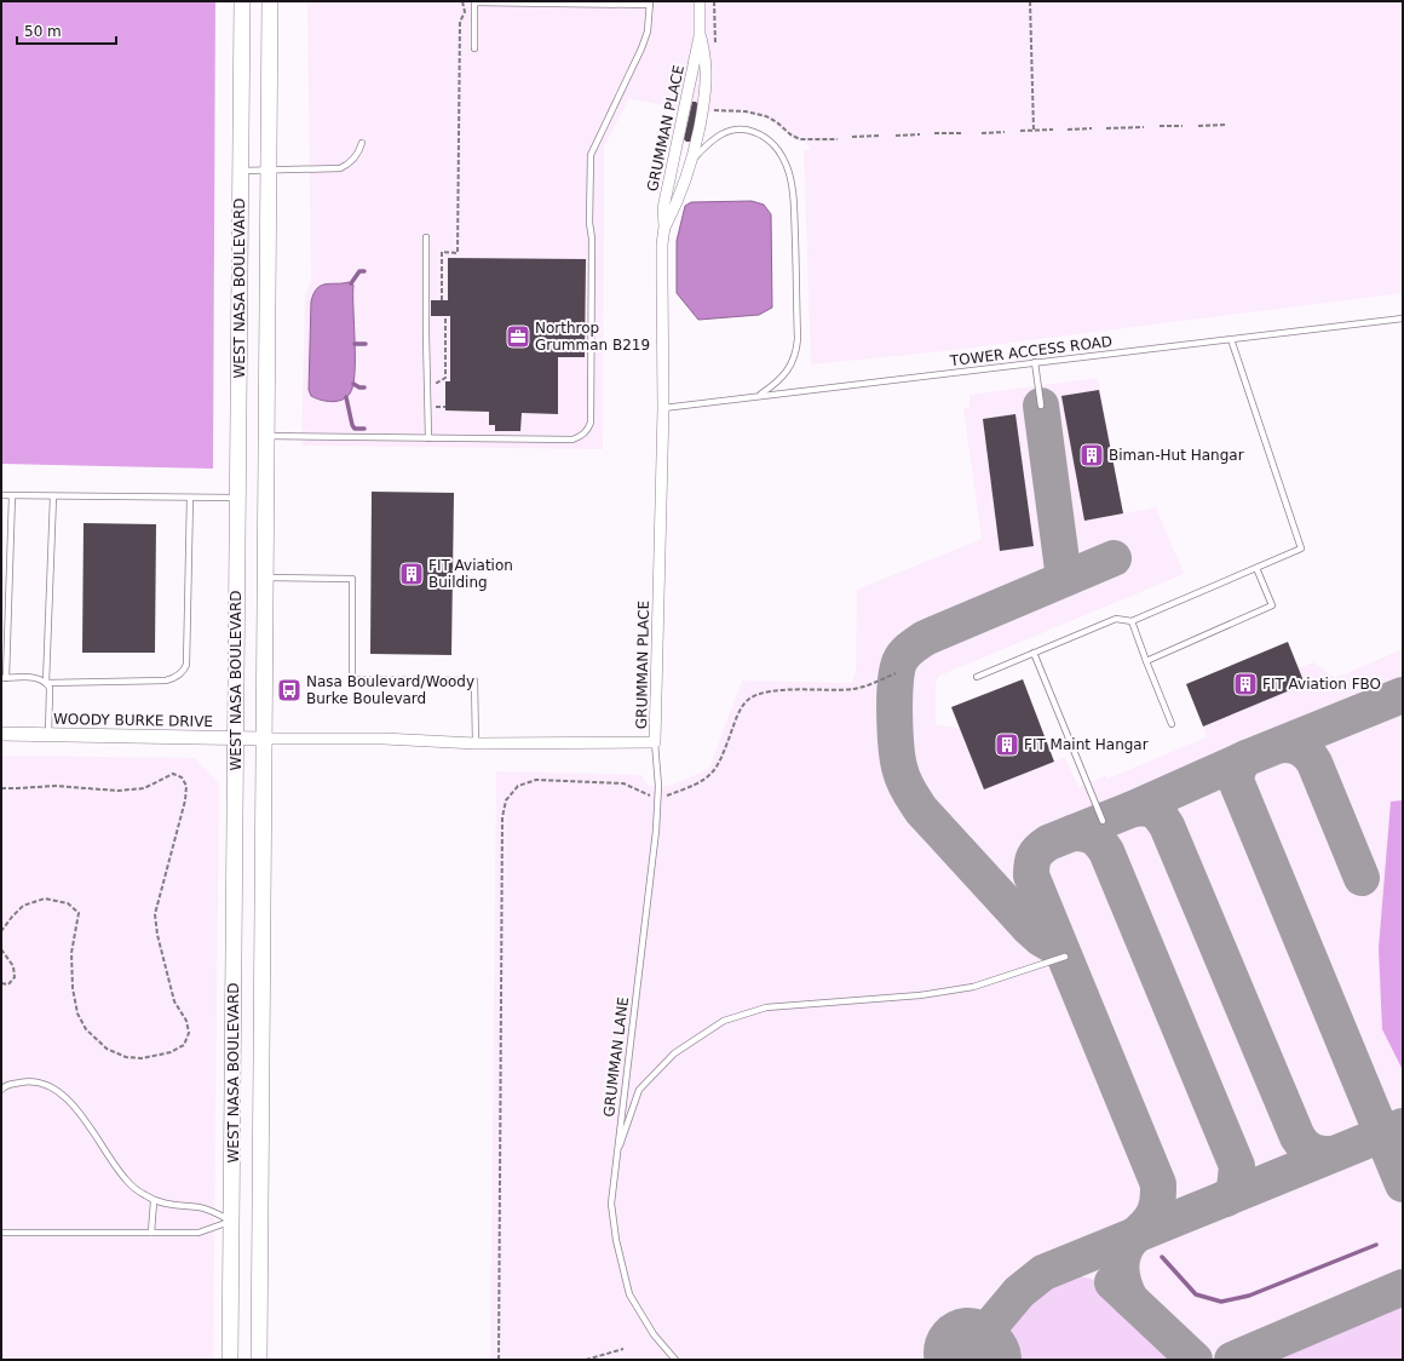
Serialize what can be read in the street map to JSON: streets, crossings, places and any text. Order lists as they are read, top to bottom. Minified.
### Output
{"streets":{"main road":["WEST NASA BOULEVARD"],"street":["GRUMMAN PLACE","WOODY BURKE DRIVE"],"lane":["TOWER ACCESS ROAD","GRUMMAN LANE"]},"crossings":[["GRUMMAN PLACE","WEST NASA BOULEVARD"],["GRUMMAN PLACE","TOWER ACCESS ROAD"],["GRUMMAN PLACE","WOODY BURKE DRIVE"],["GRUMMAN PLACE","GRUMMAN LANE"],["WEST NASA BOULEVARD","WOODY BURKE DRIVE"]],"places":{"office":["Northrop Grumman B219"],"building":["Biman-Hut Hangar","FIT Aviation Building","FIT Aviation FBO","FIT Maint Hangar"],"bus stop":["Nasa Boulevard/Woody Burke Boulevard"]},"scale_bar":"50 m"}
